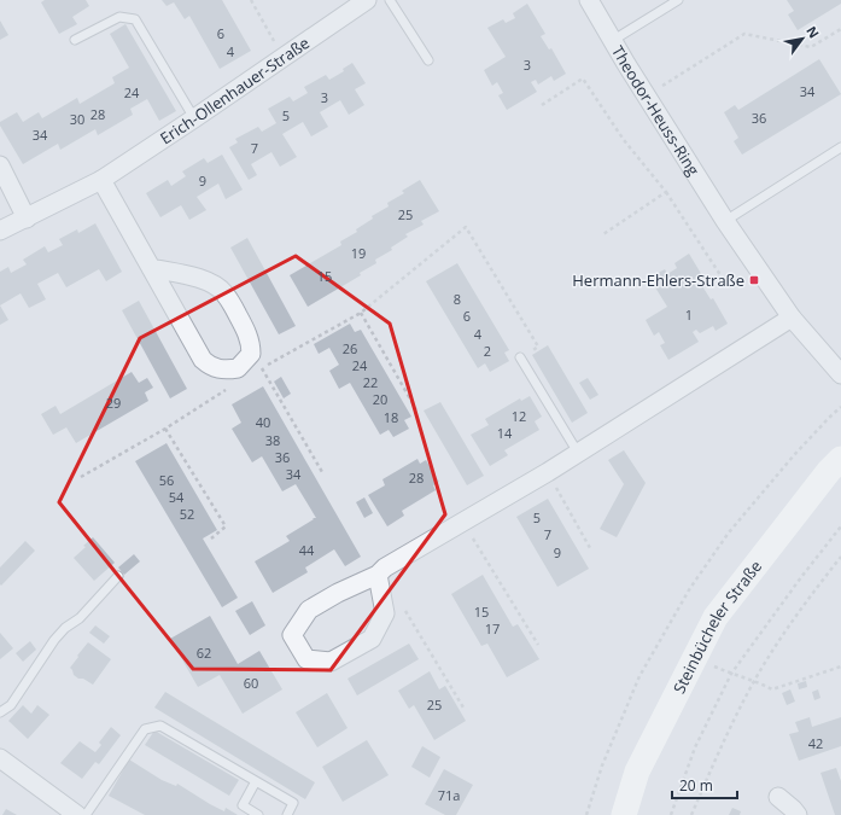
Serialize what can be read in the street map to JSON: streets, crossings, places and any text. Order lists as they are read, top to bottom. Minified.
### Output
{"streets":{"main road":["Steinbücheler Straße"],"street":["Erich-Ollenhauer-Straße","Theodor-Heuss-Ring"]},"places":{"transit":["Hermann-Ehlers-Straße"]},"house_numbers":["6","4","3","34","24","3","28","5","36","30","34","7","9","25","19","15","8","1","6","4","26","2","24","22","20","29","12","18","40","14","38","36","34","28","56","54","52","5","7","44","9","15","17","62","60","25","42","71a"],"scale_bar":"20 m","north":"top right"}
